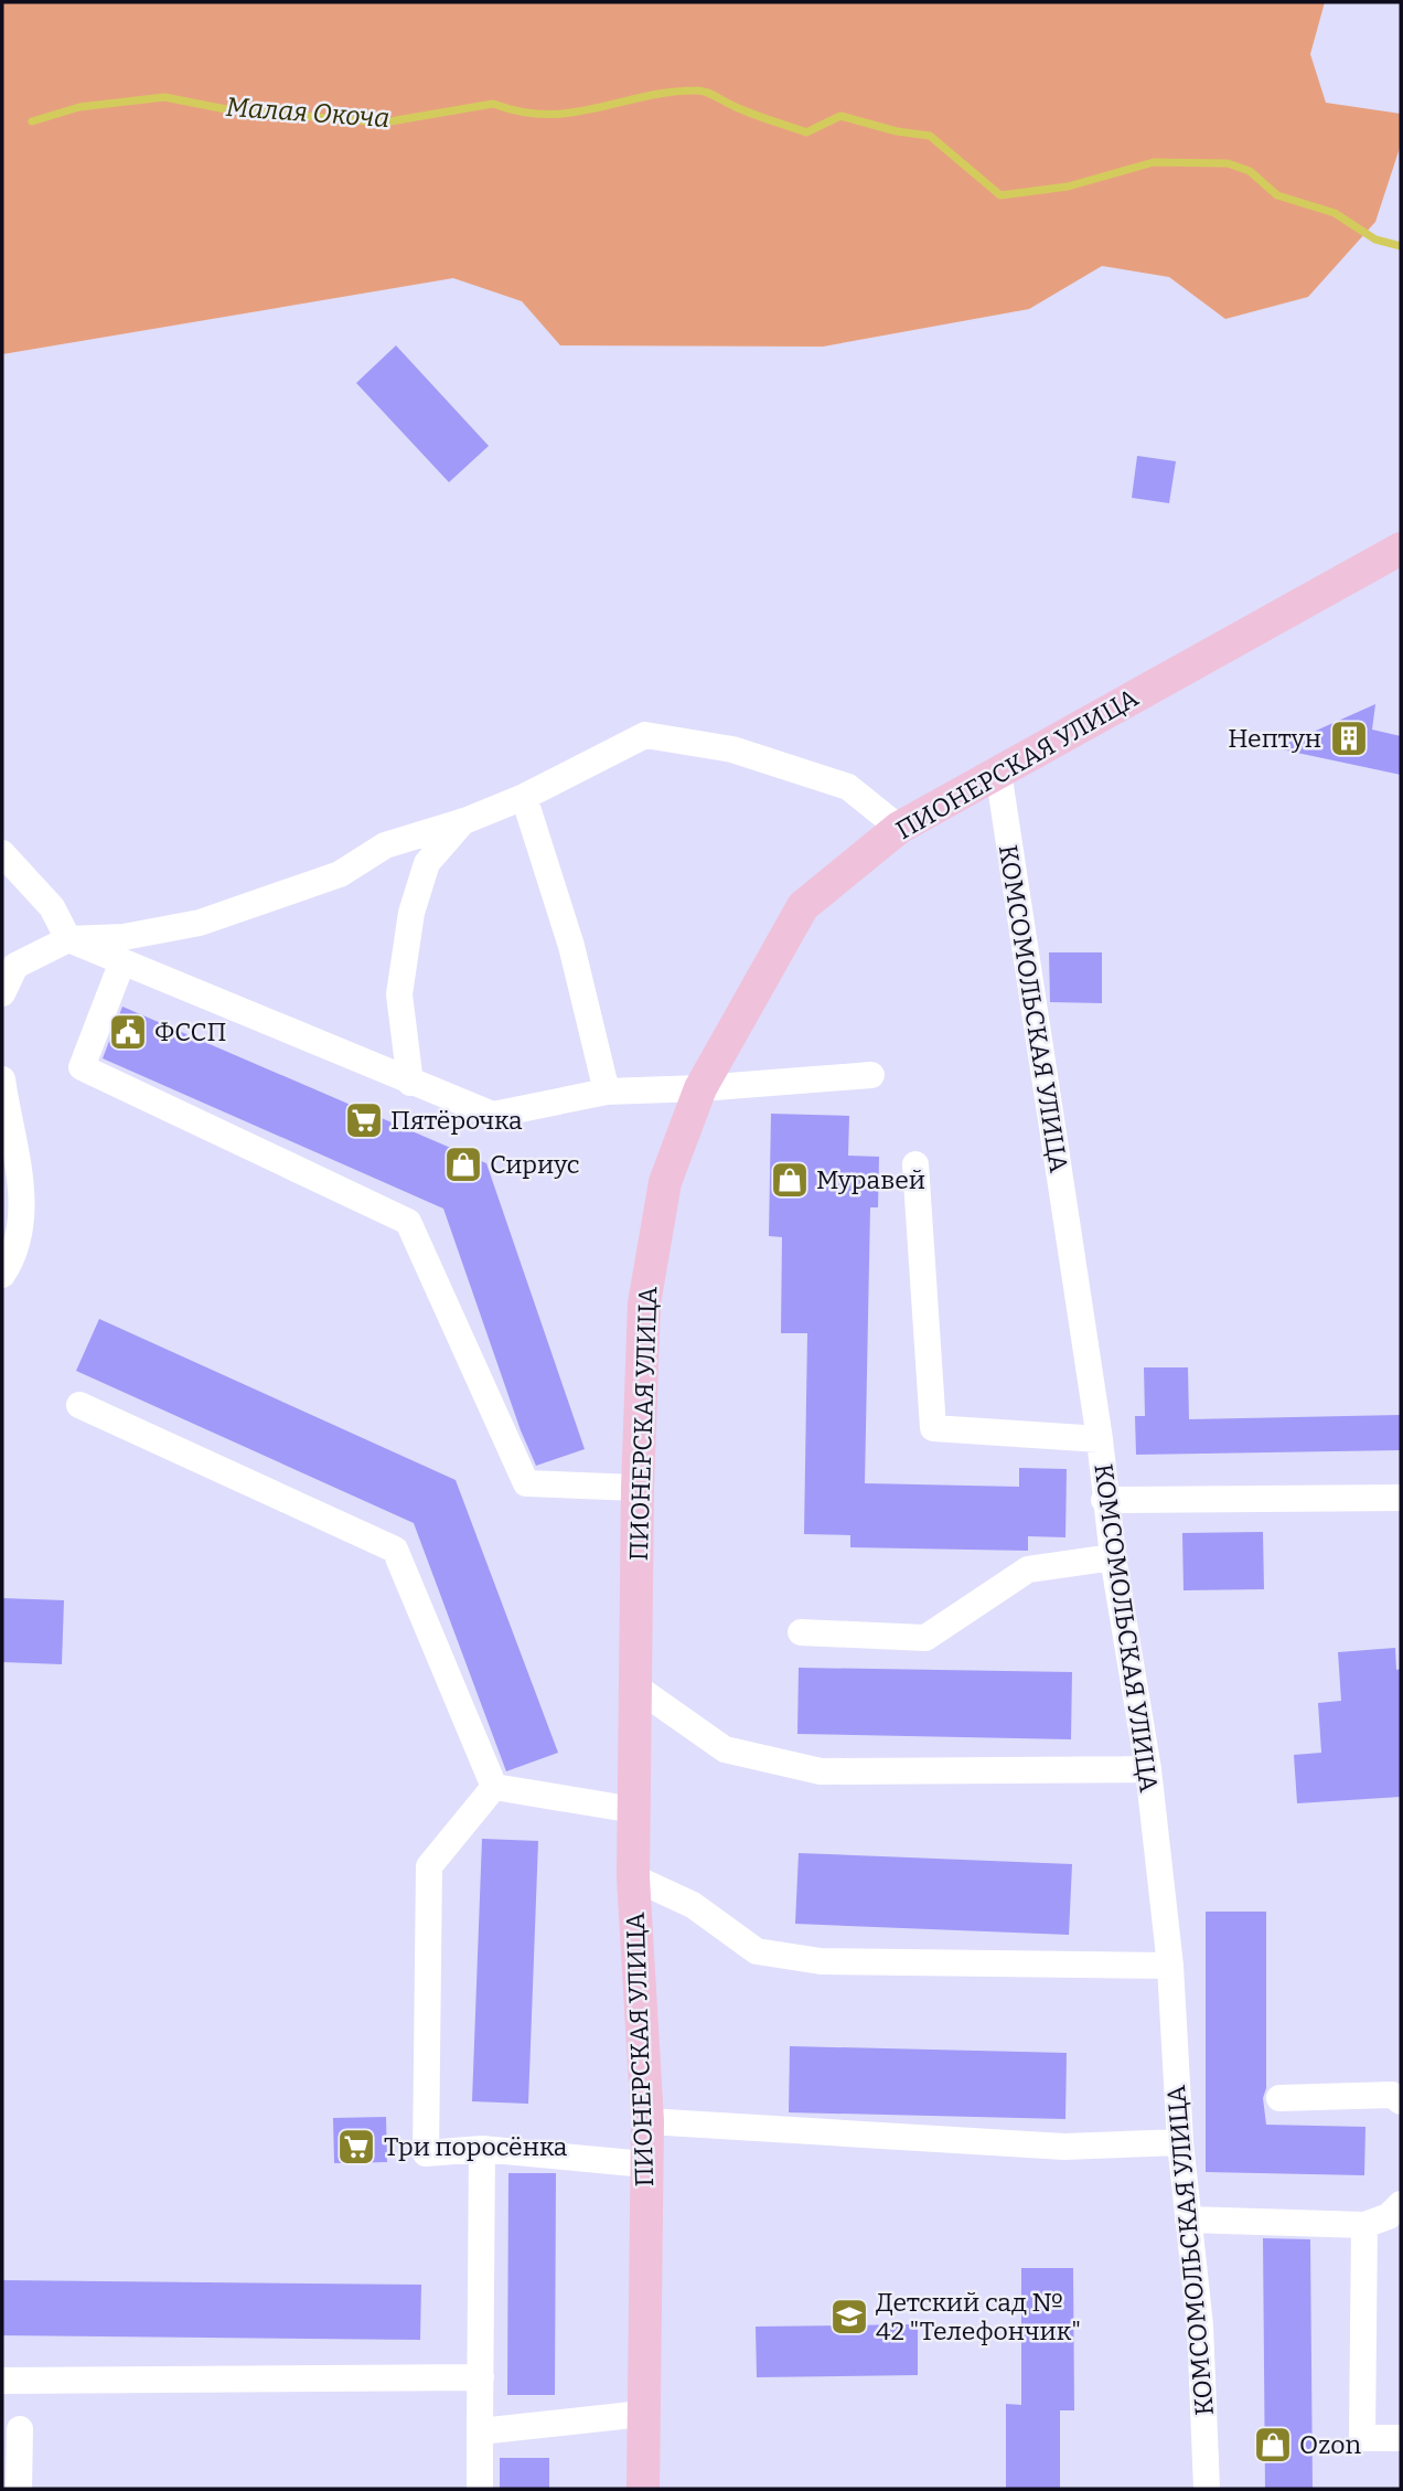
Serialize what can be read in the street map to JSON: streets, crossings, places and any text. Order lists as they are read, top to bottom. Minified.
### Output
{"streets":{"main road":["ПИОНЕРСКАЯ УЛИЦА"],"street":["КОМСОМОЛЬСКАЯ УЛИЦА"]},"crossings":[["ПИОНЕРСКАЯ УЛИЦА","КОМСОМОЛЬСКАЯ УЛИЦА"]],"water":["Малая Окоча"],"places":{"building":["Нептун"],"public building":["ФССП"],"supermarket":["Пятёрочка","Три поросёнка"],"shop":["Сириус","Муравей","Ozon"],"school or university":["Детский сад № 42 \"Телефончик\""]}}
